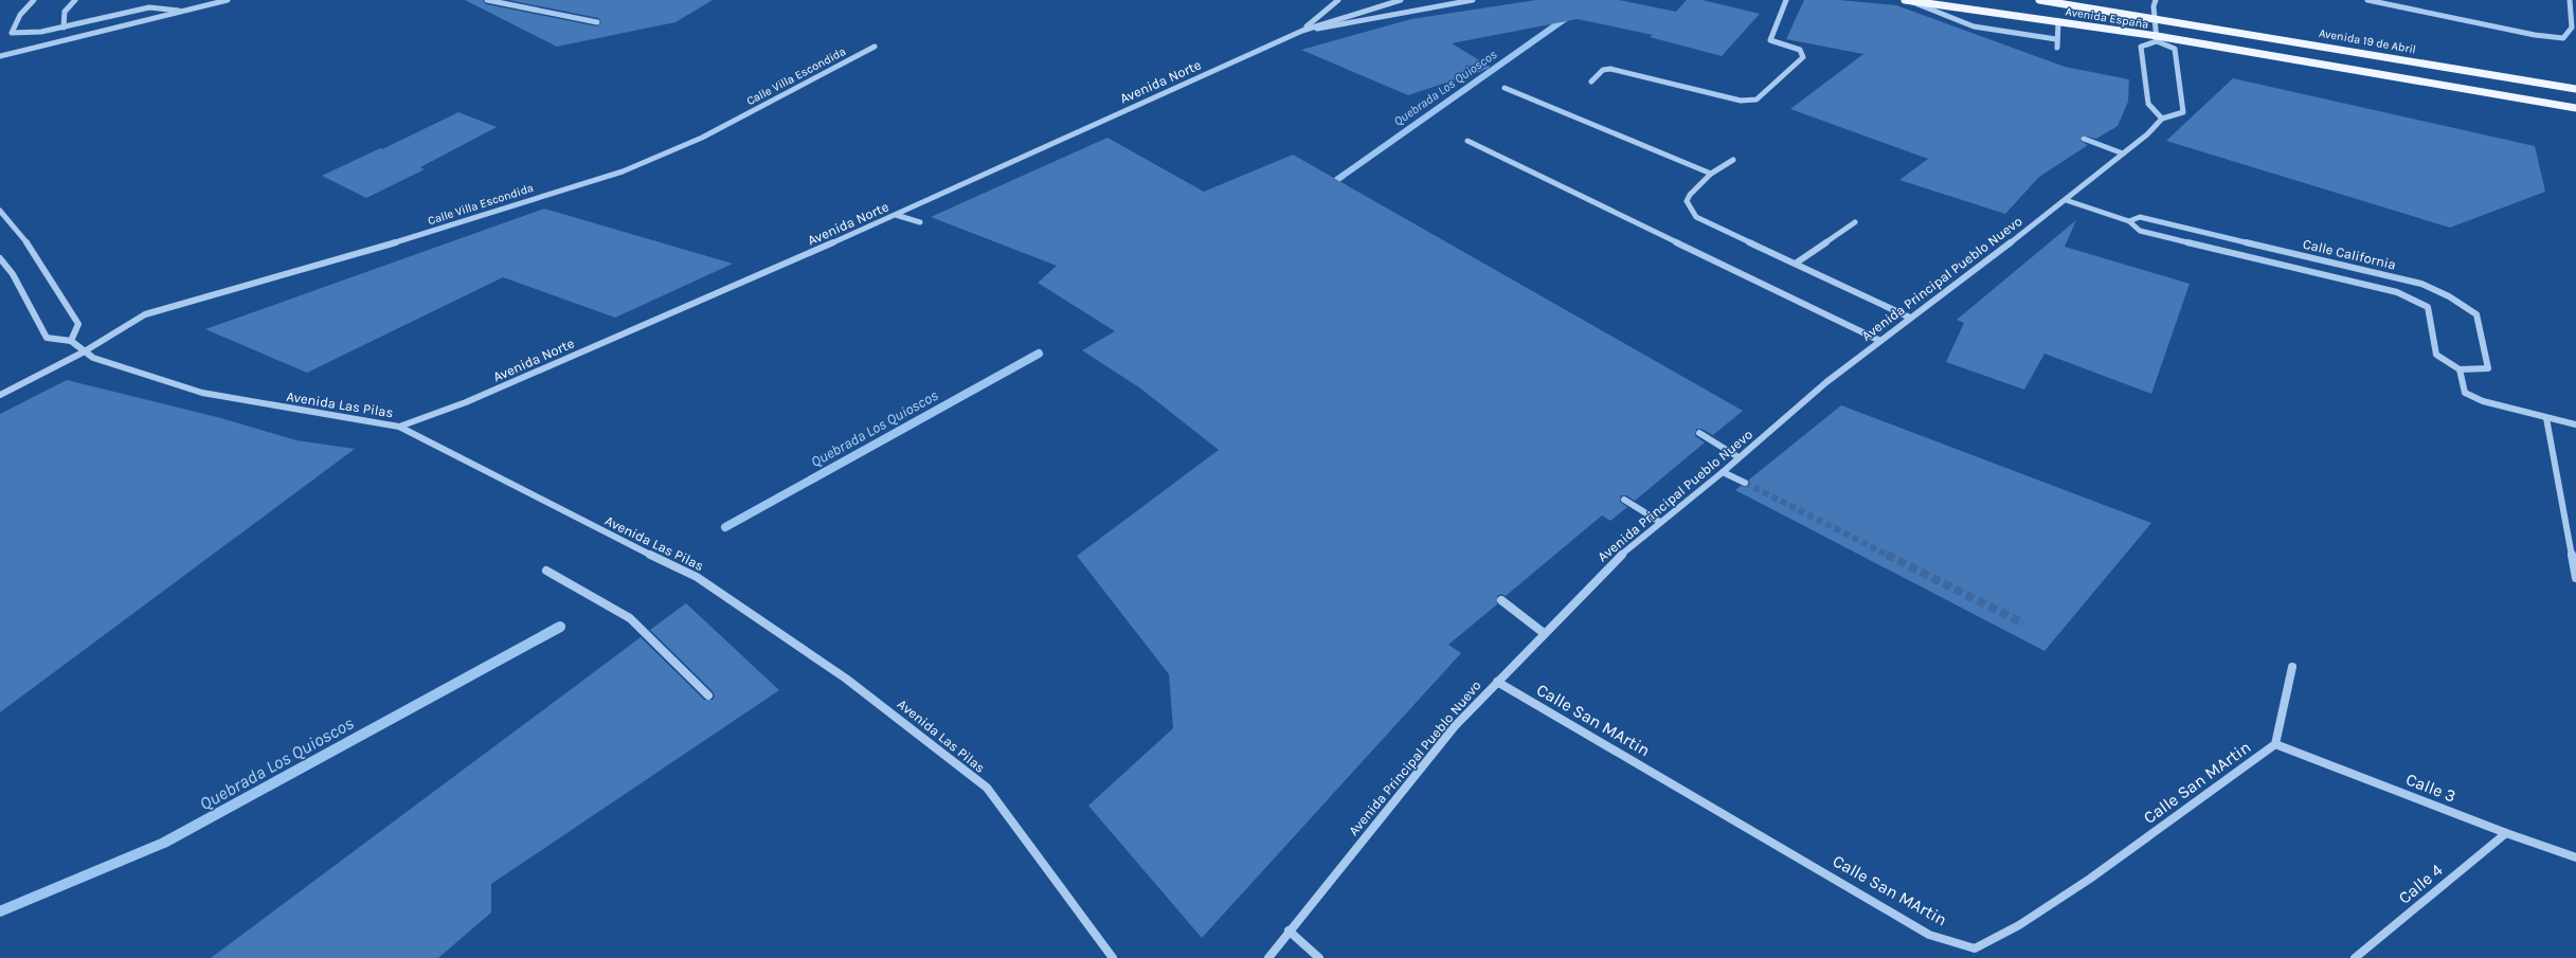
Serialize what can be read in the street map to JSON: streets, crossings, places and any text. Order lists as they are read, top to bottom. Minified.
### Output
{"streets":{"main road":["Avenida España","Avenida 19 de Abril"],"street":["Calle Villa Escondida","Avenida Norte","Calle California","Avenida Principal Pueblo Nuevo","Avenida Las Pilas","Calle San MArtin","Calle 3","Calle 4"]},"crossings":[["Avenida España","Avenida 19 de Abril"],["Avenida España","Avenida Principal Pueblo Nuevo"],["Calle Villa Escondida","Avenida Las Pilas"],["Avenida Norte","Avenida Las Pilas"],["Calle California","Avenida Principal Pueblo Nuevo"],["Avenida Principal Pueblo Nuevo","Calle San MArtin"],["Calle San MArtin","Calle 3"],["Calle 3","Calle 4"]],"water":["Quebrada Los Quioscos"]}
